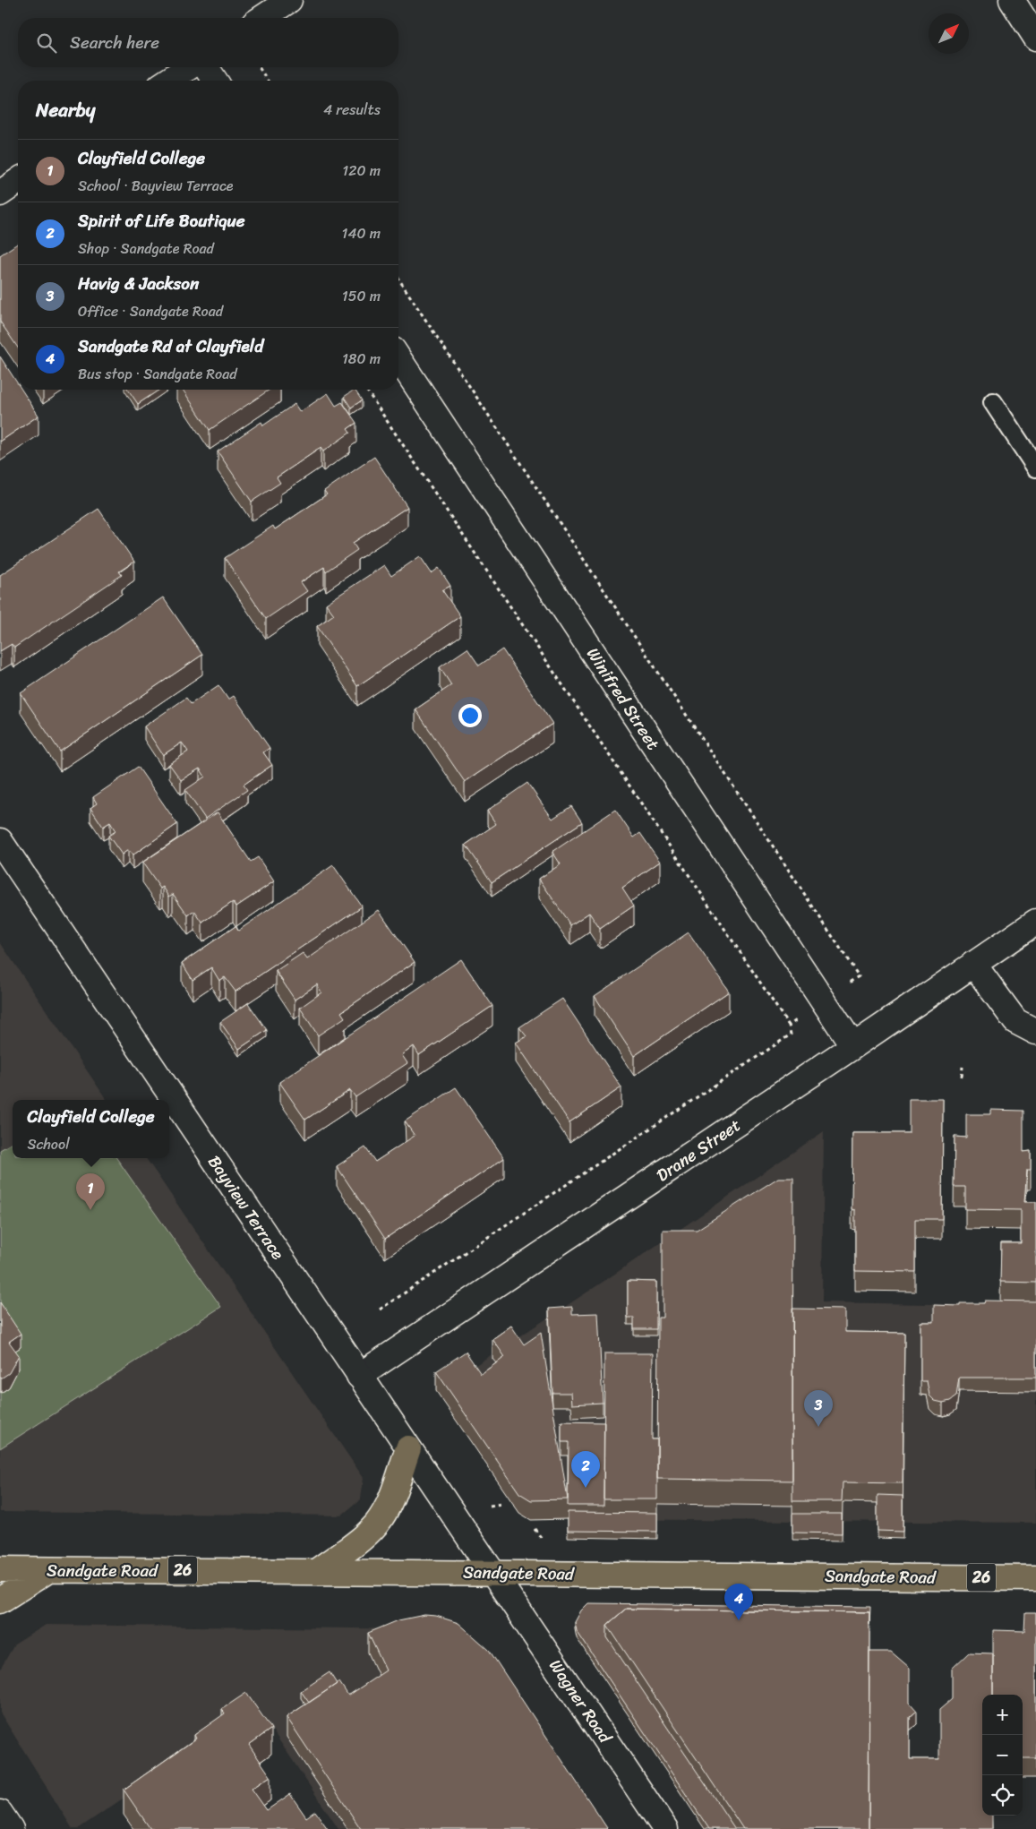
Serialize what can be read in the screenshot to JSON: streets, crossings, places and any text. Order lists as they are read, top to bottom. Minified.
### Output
{"streets":{"highway":["Sandgate Road","26"],"street":["Winifred Street","Drane Street","Bayview Terrace","Wagner Road"]},"crossings":[["Winifred Street","Drane Street"],["Drane Street","Bayview Terrace"],["Bayview Terrace","Sandgate Road"],["Bayview Terrace","Wagner Road"],["Sandgate Road","Wagner Road"]],"north":"top right","page":{"search":"Search here","heading":["Nearby","4 results"],"list":[{"mark":"1","name":"Clayfield College","note":"School · Bayview Terrace","value":"120 m"},{"mark":"2","name":"Spirit of Life Boutique","note":"Shop · Sandgate Road","value":"140 m"},{"mark":"3","name":"Havig & Jackson","note":"Office · Sandgate Road","value":"150 m"},{"mark":"4","name":"Sandgate Rd at Clayfield","note":"Bus stop · Sandgate Road","value":"180 m"}],"popup":["Clayfield College","School"],"pins":["1","3","2","4"],"map_buttons":["+","−"]}}
